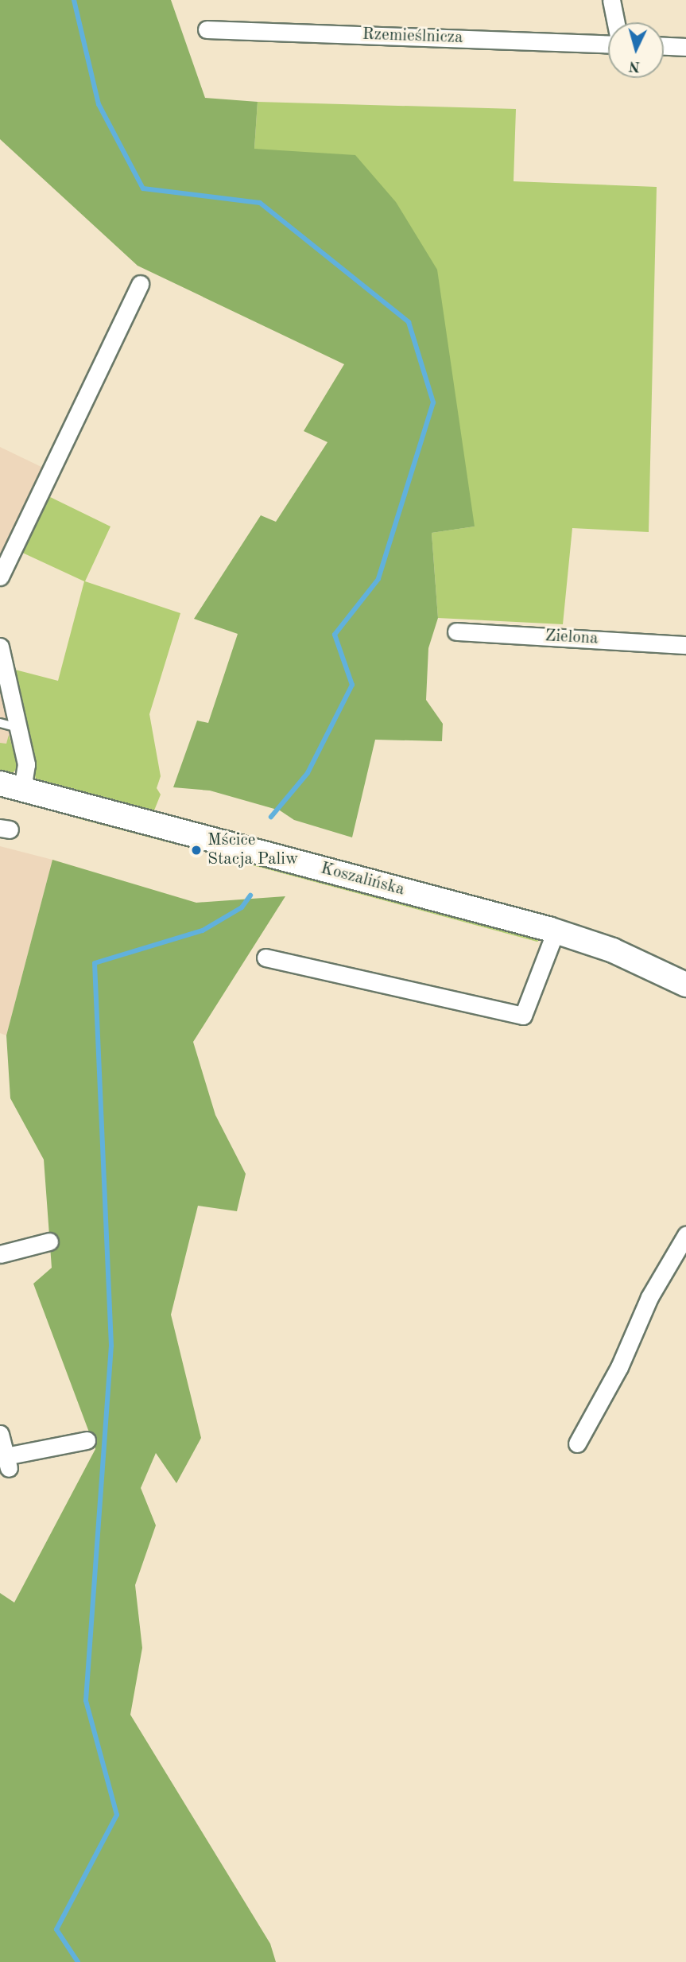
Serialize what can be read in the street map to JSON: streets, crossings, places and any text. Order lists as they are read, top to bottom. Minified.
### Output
{"streets":{"main road":["Koszalińska"],"street":["Rzemieślnicza","Zielona"]},"places":["Mścice Stacja Paliw"],"north":"bottom"}
